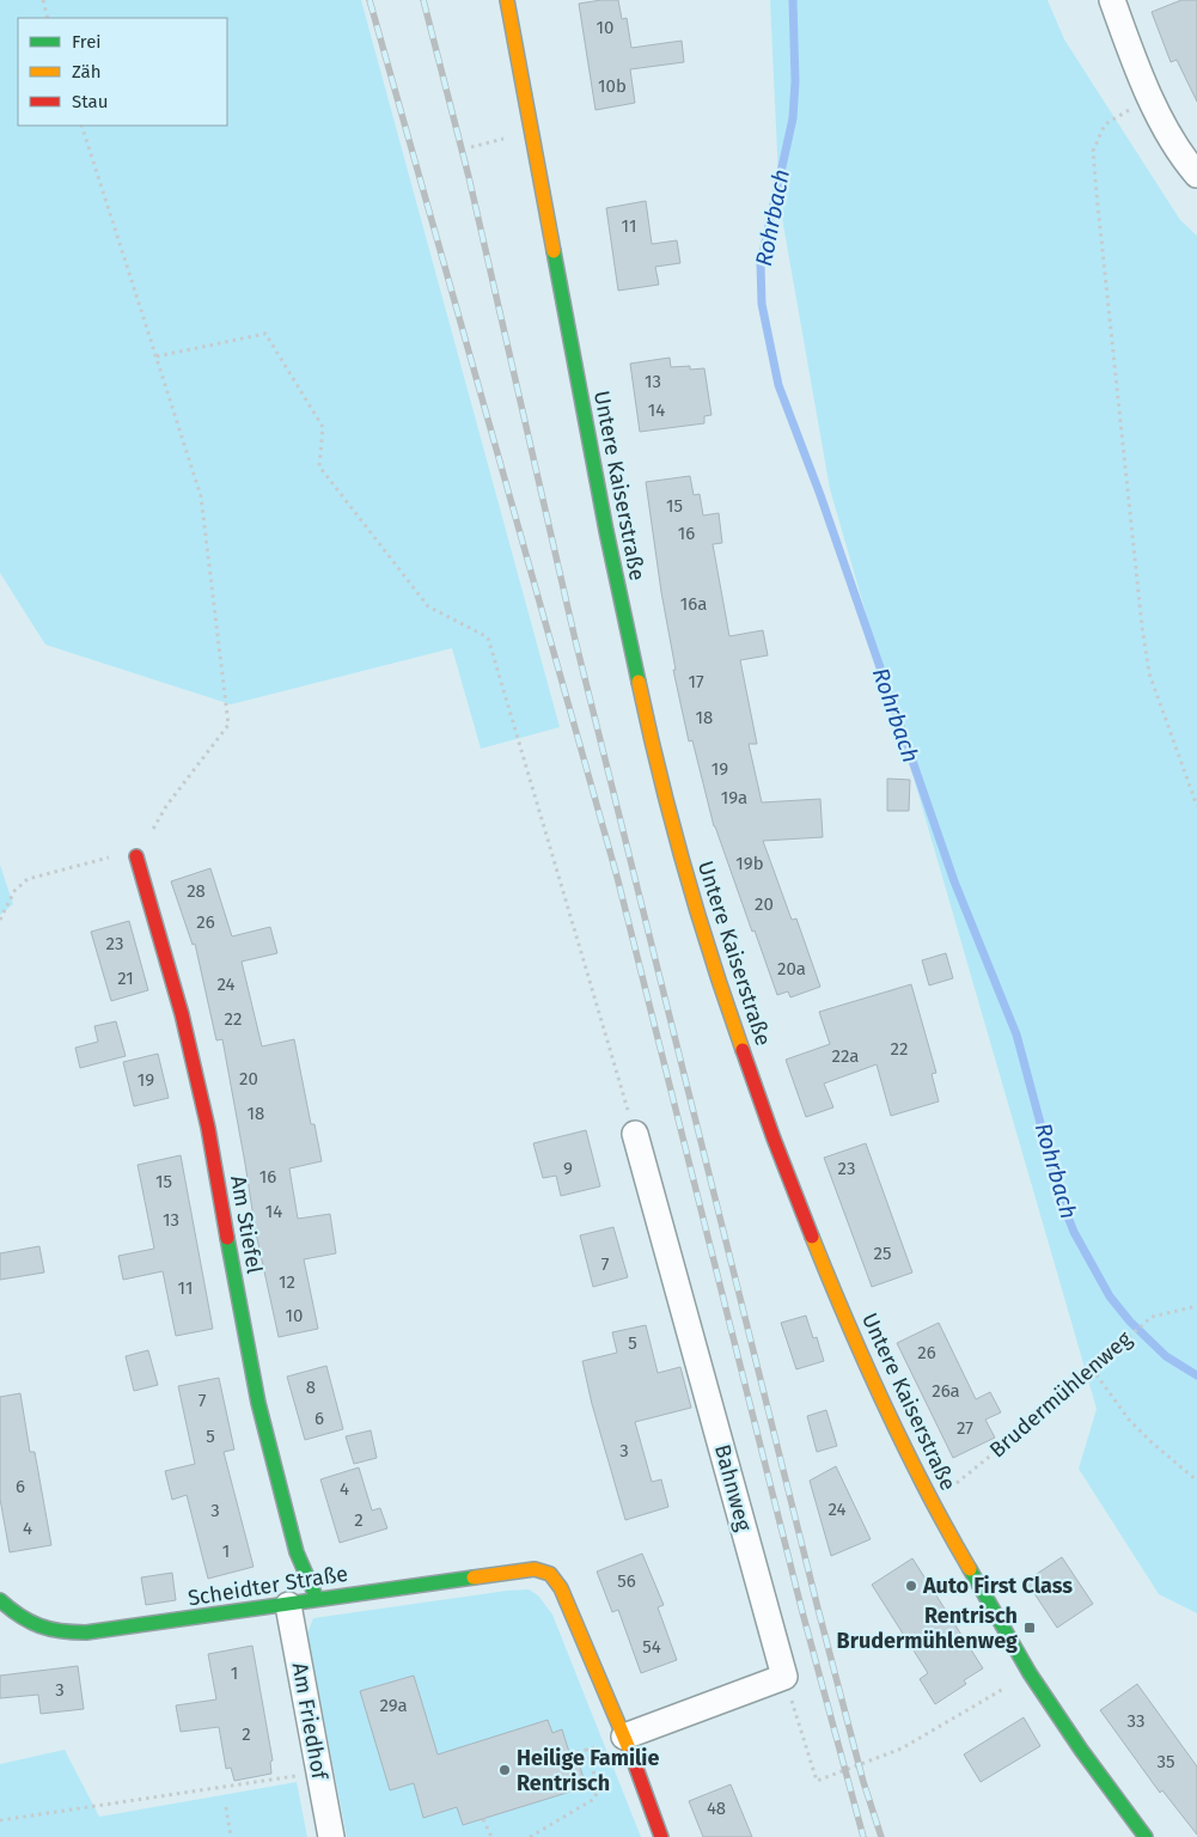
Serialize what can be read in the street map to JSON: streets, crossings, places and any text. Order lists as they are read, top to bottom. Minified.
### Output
{"streets":{"main road":["Untere Kaiserstraße","Am Stiefel","Scheidter Straße"],"street":["Bahnweg","Am Friedhof"],"path":["Brudermühlenweg"]},"crossings":[["Untere Kaiserstraße","Brudermühlenweg"],["Am Stiefel","Scheidter Straße"],["Scheidter Straße","Am Friedhof"]],"water":["Rohrbach"],"places":{"other":["Auto First Class","Heilige Familie Rentrisch"],"transit":["Rentrisch Brudermühlenweg"]},"house_numbers":["10","10b","11","13","14","15","16","16a","17","18","19","19a","19b","28","20","26","23","20a","21","24","22","22","22a","20","19","18","9","23","16","15","14","13","25","7","12","11","10","5","26","8","26a","7","6","27","5","3","6","4","24","3","2","4","1","56","54","1","3","29a","33","2","35","48"],"legend":["Frei","Zäh","Stau"]}
